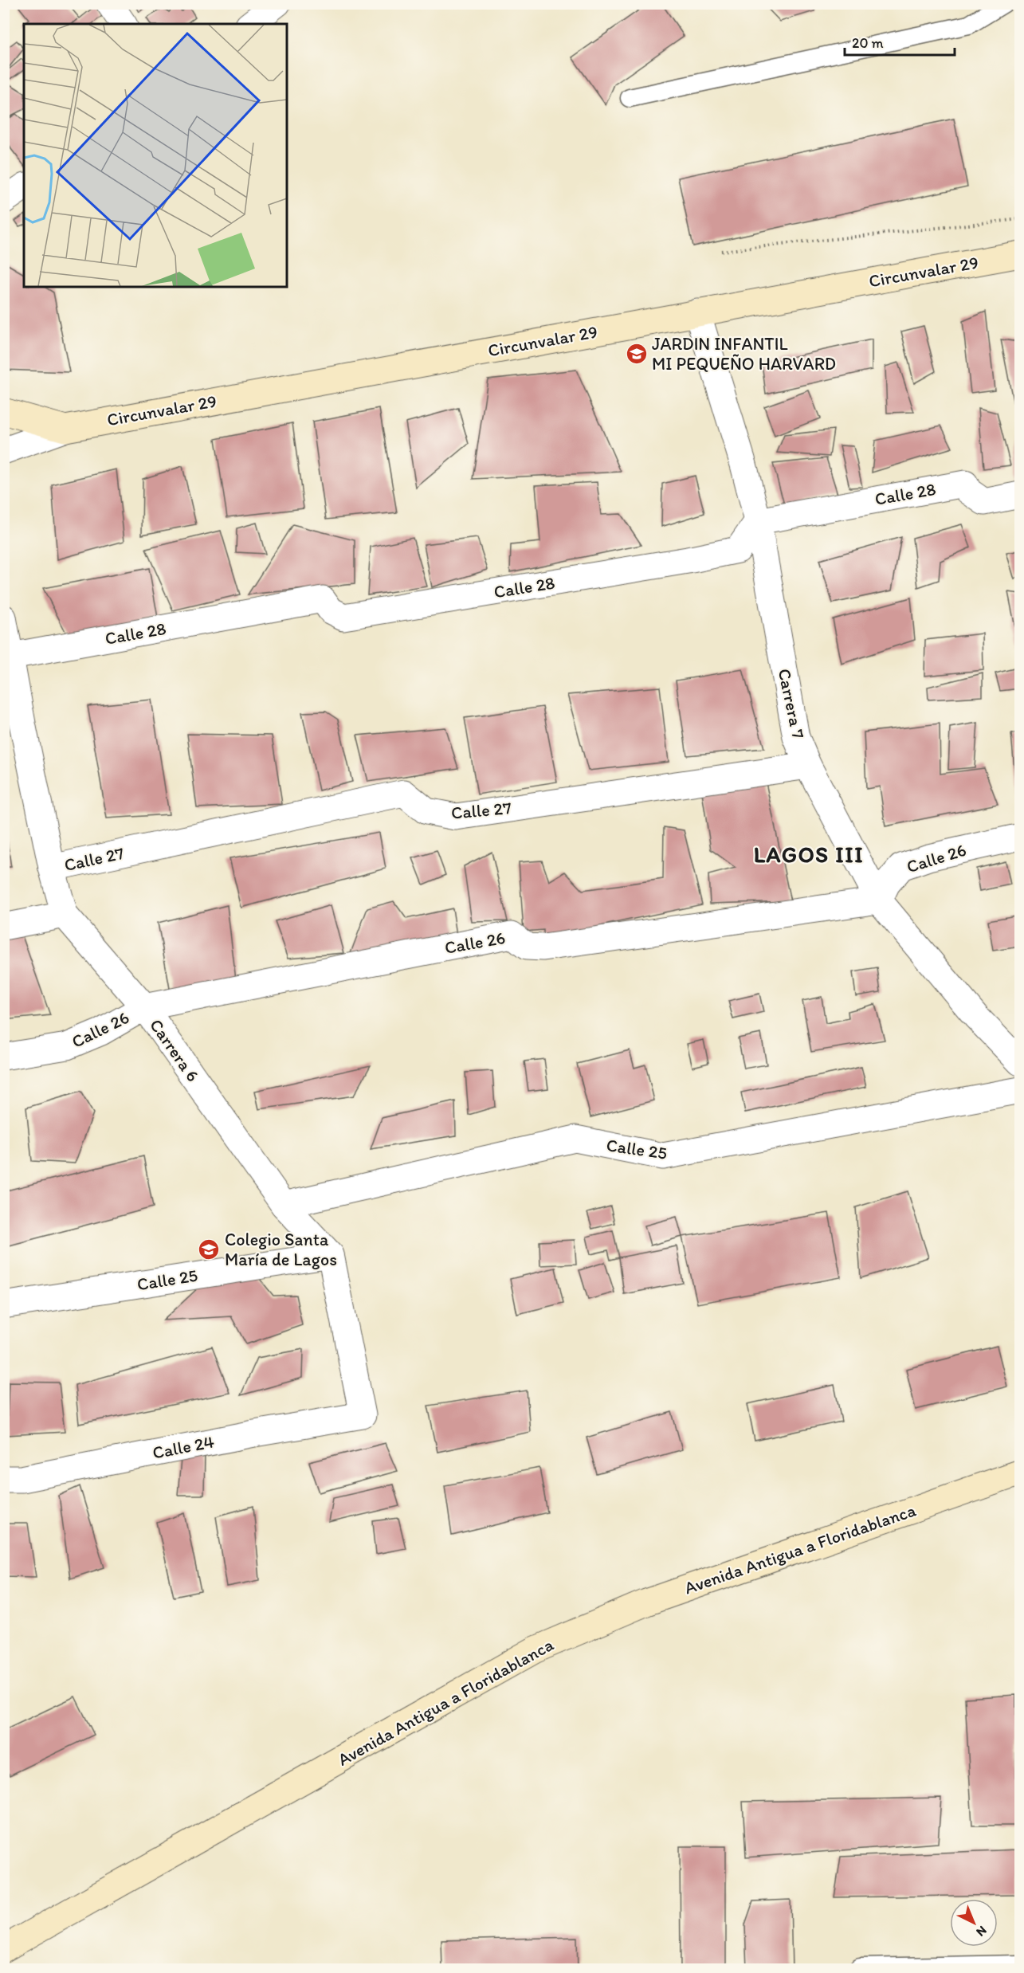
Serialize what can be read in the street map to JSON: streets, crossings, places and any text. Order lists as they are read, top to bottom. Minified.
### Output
{"streets":{"street":["Circunvalar 29","Calle 28","Carrera 7","Calle 27","Calle 26","Carrera 6","Calle 25","Calle 24","Avenida Antigua a Floridablanca"]},"crossings":[["Circunvalar 29","Carrera 7"],["Calle 28","Carrera 7"],["Calle 28","Carrera 6"],["Carrera 7","Calle 27"],["Carrera 7","Calle 26"],["Calle 27","Carrera 6"],["Calle 26","Carrera 6"],["Carrera 6","Calle 25"],["Carrera 6","Calle 24"],["Calle 25","Calle 24"]],"districts":["LAGOS III"],"places":{"school or university":["JARDIN INFANTIL MI PEQUEÑO HARVARD","Colegio Santa María de Lagos"]},"scale_bar":"20 m","north":"bottom right"}
